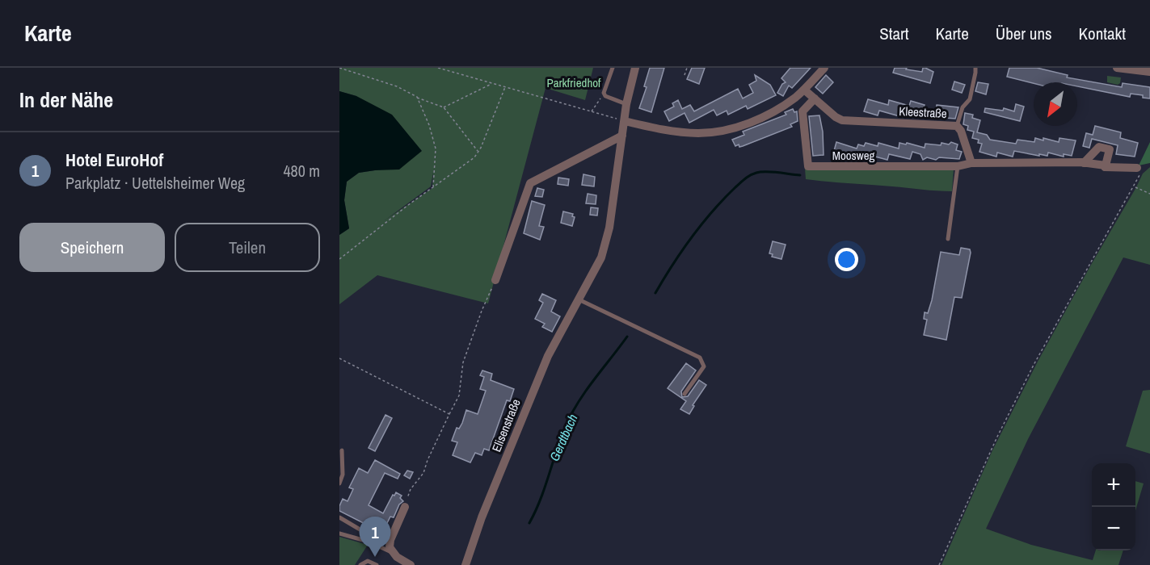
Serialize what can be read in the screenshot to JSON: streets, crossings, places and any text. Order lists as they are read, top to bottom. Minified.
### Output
{"streets":{"street":["Kleestraße","Moosweg","Elisenstraße"]},"crossings":[["Kleestraße","Moosweg"]],"water":["Gerdtbach"],"parks":["Parkfriedhof"],"north":"bottom left","page":{"header":"Karte","nav":["Start","Karte","Über uns","Kontakt"],"heading":"In der Nähe","list":[{"mark":"1","name":"Hotel EuroHof","note":"Parkplatz · Uettelsheimer Weg","value":"480 m"}],"buttons":["Speichern","Teilen"],"map_buttons":["+","−"],"pins":"1"}}
